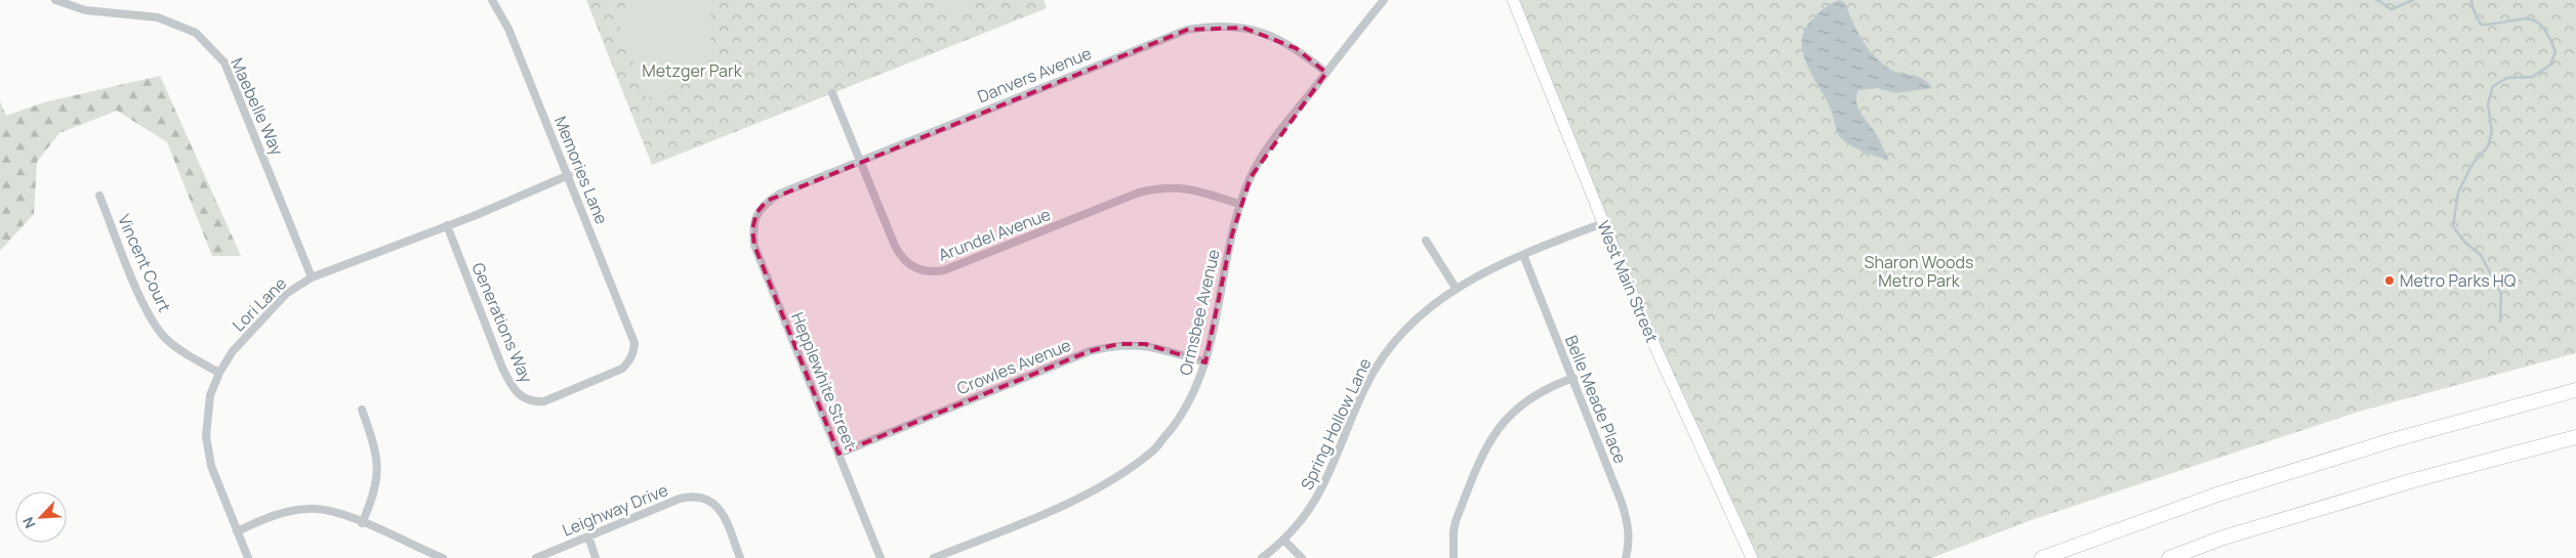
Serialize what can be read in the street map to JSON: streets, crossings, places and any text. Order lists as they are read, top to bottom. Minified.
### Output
{"streets":{"main road":["West Main Street"],"street":["Danvers Avenue","Maebelle Way","Memories Lane","Arundel Avenue","Vincent Court","Lori Lane","Ormsbee Avenue","Generations Way","Crowles Avenue","Hepplewhite Street","Belle Meade Place","Spring Hollow Lane","Leighway Drive"]},"crossings":[["Danvers Avenue","Arundel Avenue"],["Danvers Avenue","Ormsbee Avenue"],["Danvers Avenue","Hepplewhite Street"],["Maebelle Way","Lori Lane"],["Memories Lane","Lori Lane"],["Memories Lane","Generations Way"],["Arundel Avenue","Ormsbee Avenue"],["Vincent Court","Lori Lane"],["West Main Street","Spring Hollow Lane"],["Lori Lane","Generations Way"],["Ormsbee Avenue","Crowles Avenue"],["Crowles Avenue","Hepplewhite Street"],["Belle Meade Place","Spring Hollow Lane"]],"parks":["Metzger Park","Sharon Woods Metro Park"],"places":["Metro Parks HQ"],"north":"bottom left"}
